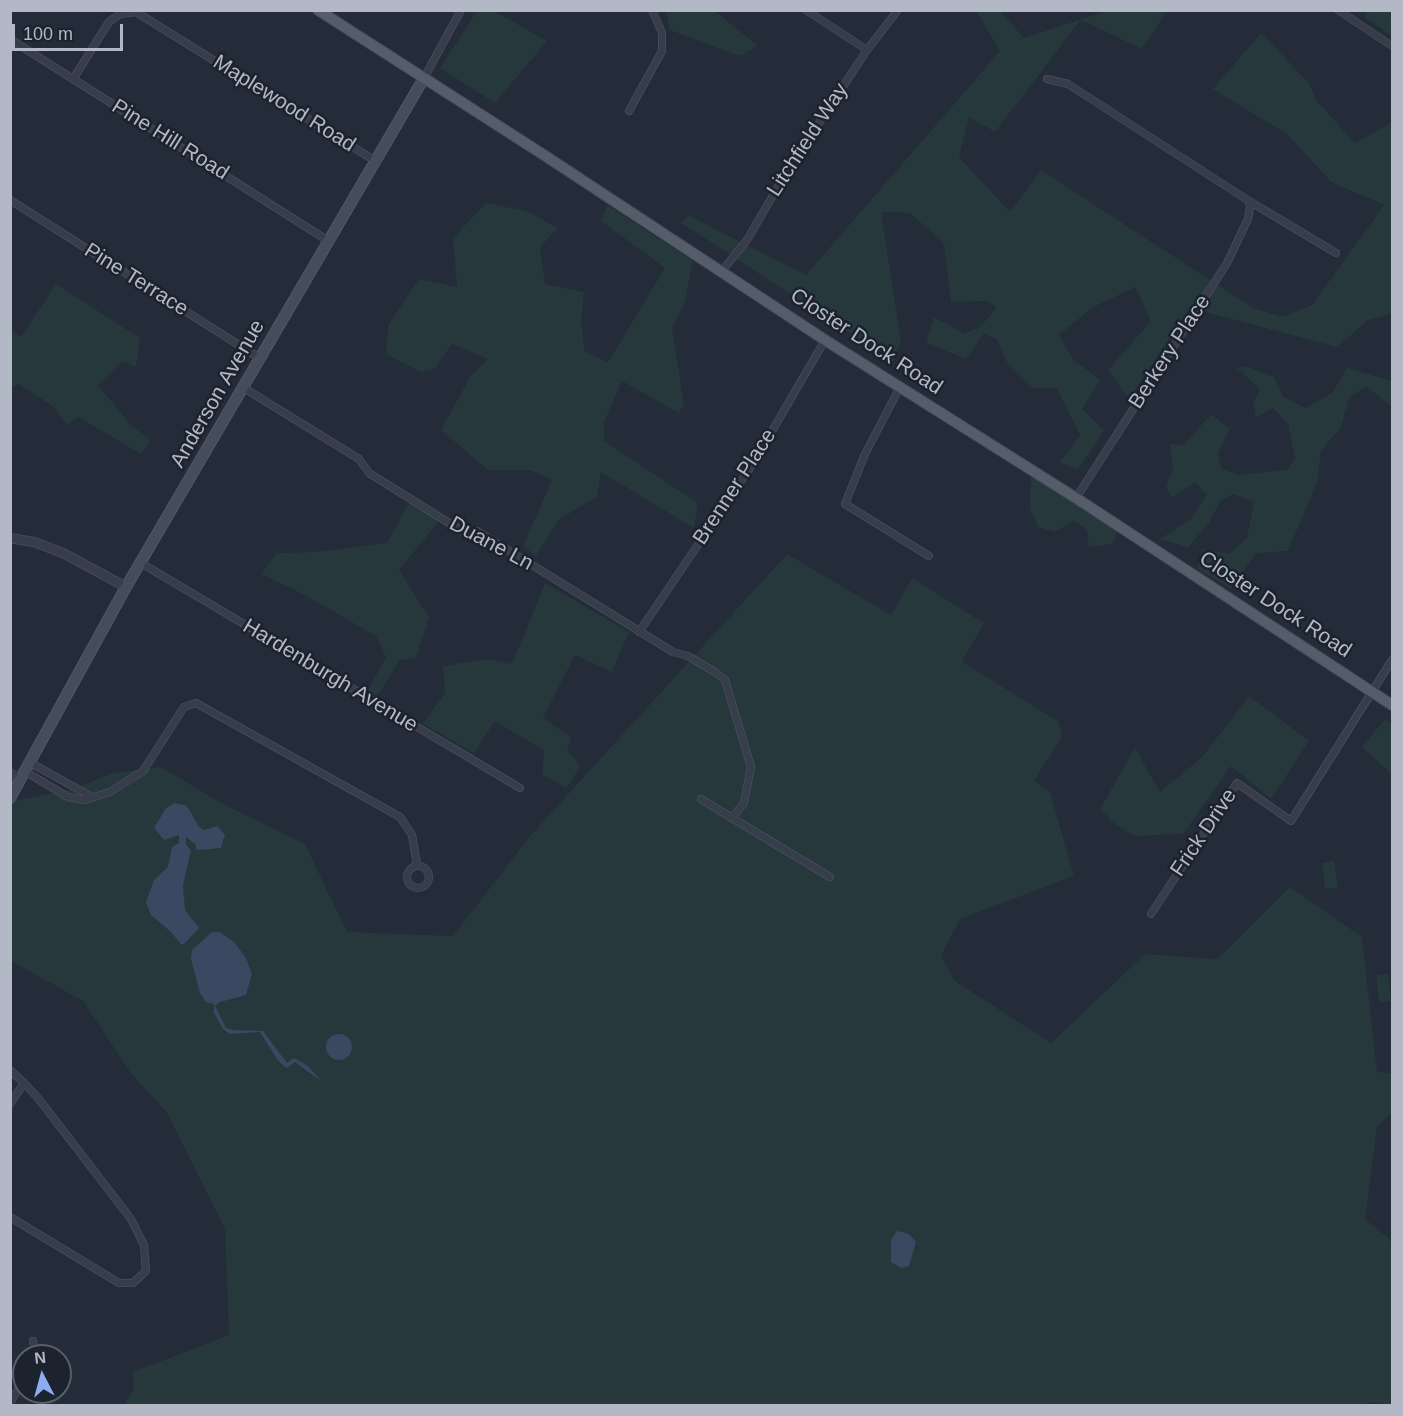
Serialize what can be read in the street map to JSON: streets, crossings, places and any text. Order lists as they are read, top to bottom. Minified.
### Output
{"streets":{"main road":["Closter Dock Road","Anderson Avenue"],"street":["Maplewood Road","Pine Hill Road","Litchfield Way","Pine Terrace","Berkery Place","Brenner Place","Duane Ln","Hardenburgh Avenue","Frick Drive"]},"crossings":[["Maplewood Road","Pine Hill Road"],["Maplewood Road","Anderson Avenue"],["Pine Hill Road","Anderson Avenue"],["Litchfield Way","Closter Dock Road"],["Pine Terrace","Anderson Avenue"],["Closter Dock Road","Berkery Place"],["Closter Dock Road","Anderson Avenue"],["Closter Dock Road","Brenner Place"],["Closter Dock Road","Frick Drive"],["Anderson Avenue","Duane Ln"],["Anderson Avenue","Hardenburgh Avenue"],["Brenner Place","Duane Ln"]],"scale_bar":"100 m","north":"top"}
